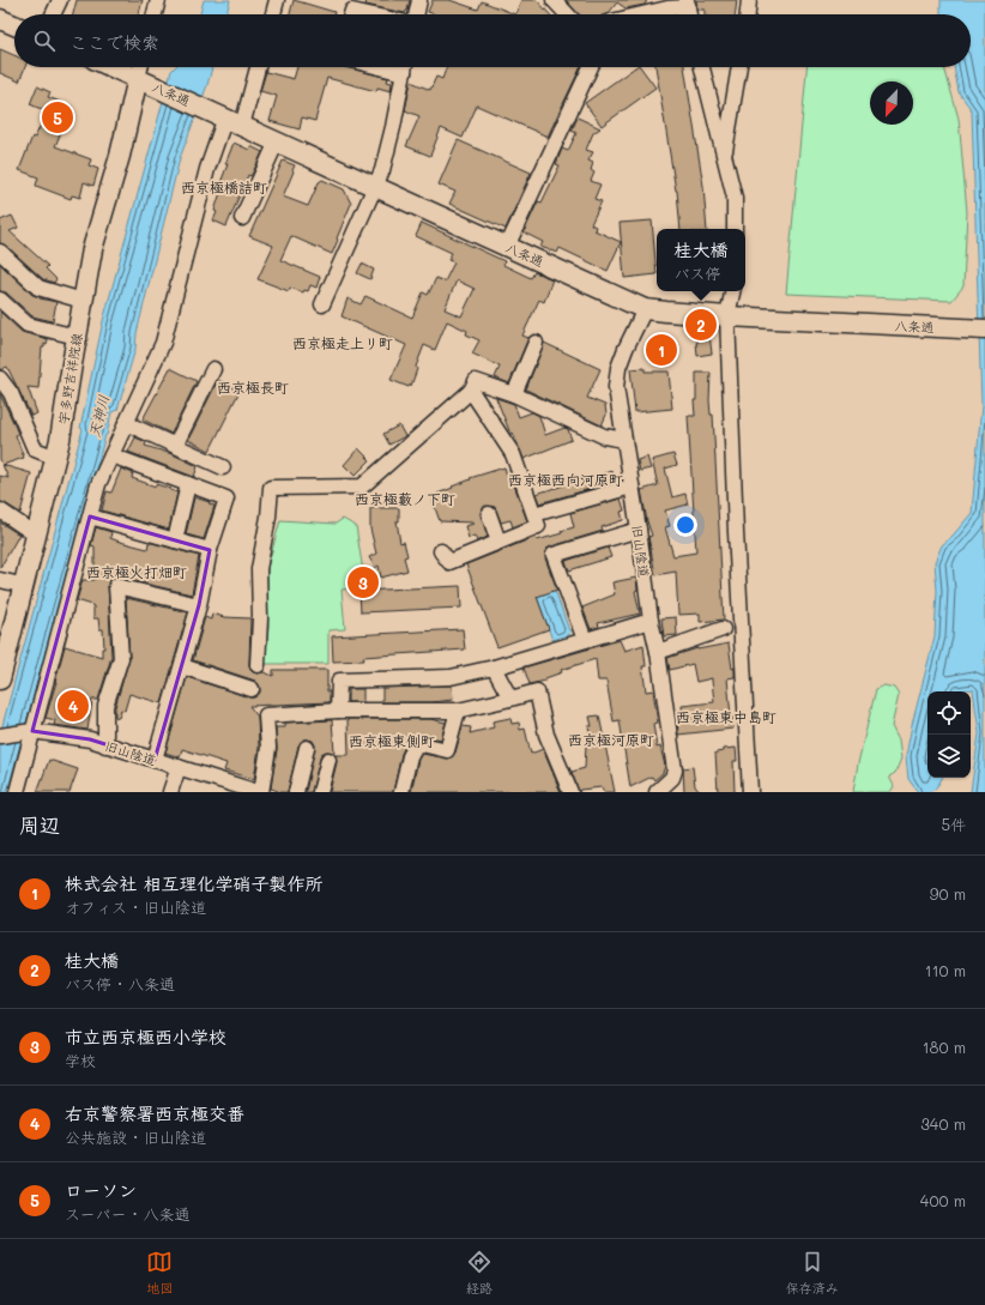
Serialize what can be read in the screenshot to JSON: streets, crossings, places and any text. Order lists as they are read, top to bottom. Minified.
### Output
{"streets":{"main road":["八条通","宇多野吉祥院線"],"street":["旧山陰道"]},"crossings":[["八条通","宇多野吉祥院線"],["八条通","旧山陰道"]],"districts":["西京極橋詰町","西京極走上リ町","西京極長町","西京極西向河原町","西京極藪ノ下町","西京極火打畑町","西京極東中島町","西京極河原町","西京極東側町"],"water":["天神川"],"north":"bottom left","page":{"search":"ここで検索","pins":["5","2","1","3","4"],"popup":["桂大橋","バス停"],"heading":["周辺","5件"],"list":[{"mark":"1","name":"株式会社 相互理化学硝子製作所","note":"オフィス · 旧山陰道","value":"90 m"},{"mark":"2","name":"桂大橋","note":"バス停 · 八条通","value":"110 m"},{"mark":"3","name":"市立西京極西小学校","note":"学校","value":"180 m"},{"mark":"4","name":"右京警察署西京極交番","note":"公共施設 · 旧山陰道","value":"340 m"},{"mark":"5","name":"ローソン","note":"スーパー · 八条通","value":"400 m"}],"nav":["地図","経路","保存済み"]}}
